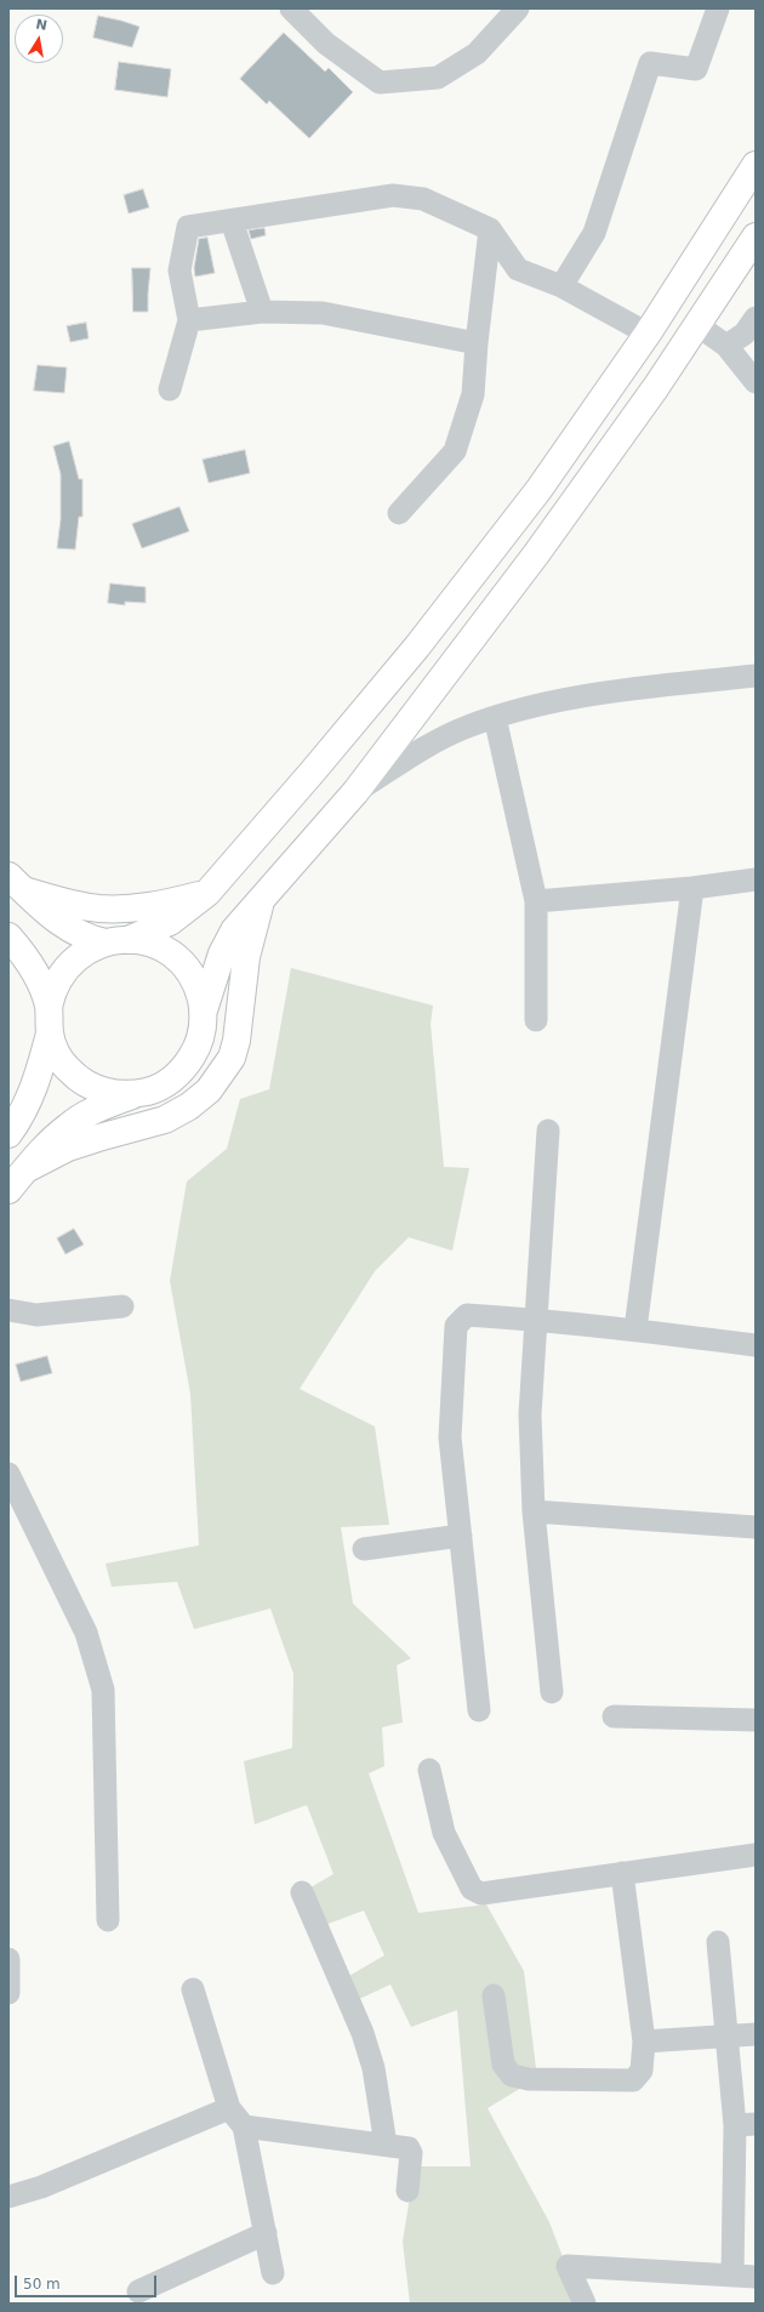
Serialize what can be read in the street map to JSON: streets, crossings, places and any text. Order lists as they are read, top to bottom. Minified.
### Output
{"scale_bar":"50 m","north":"top"}
